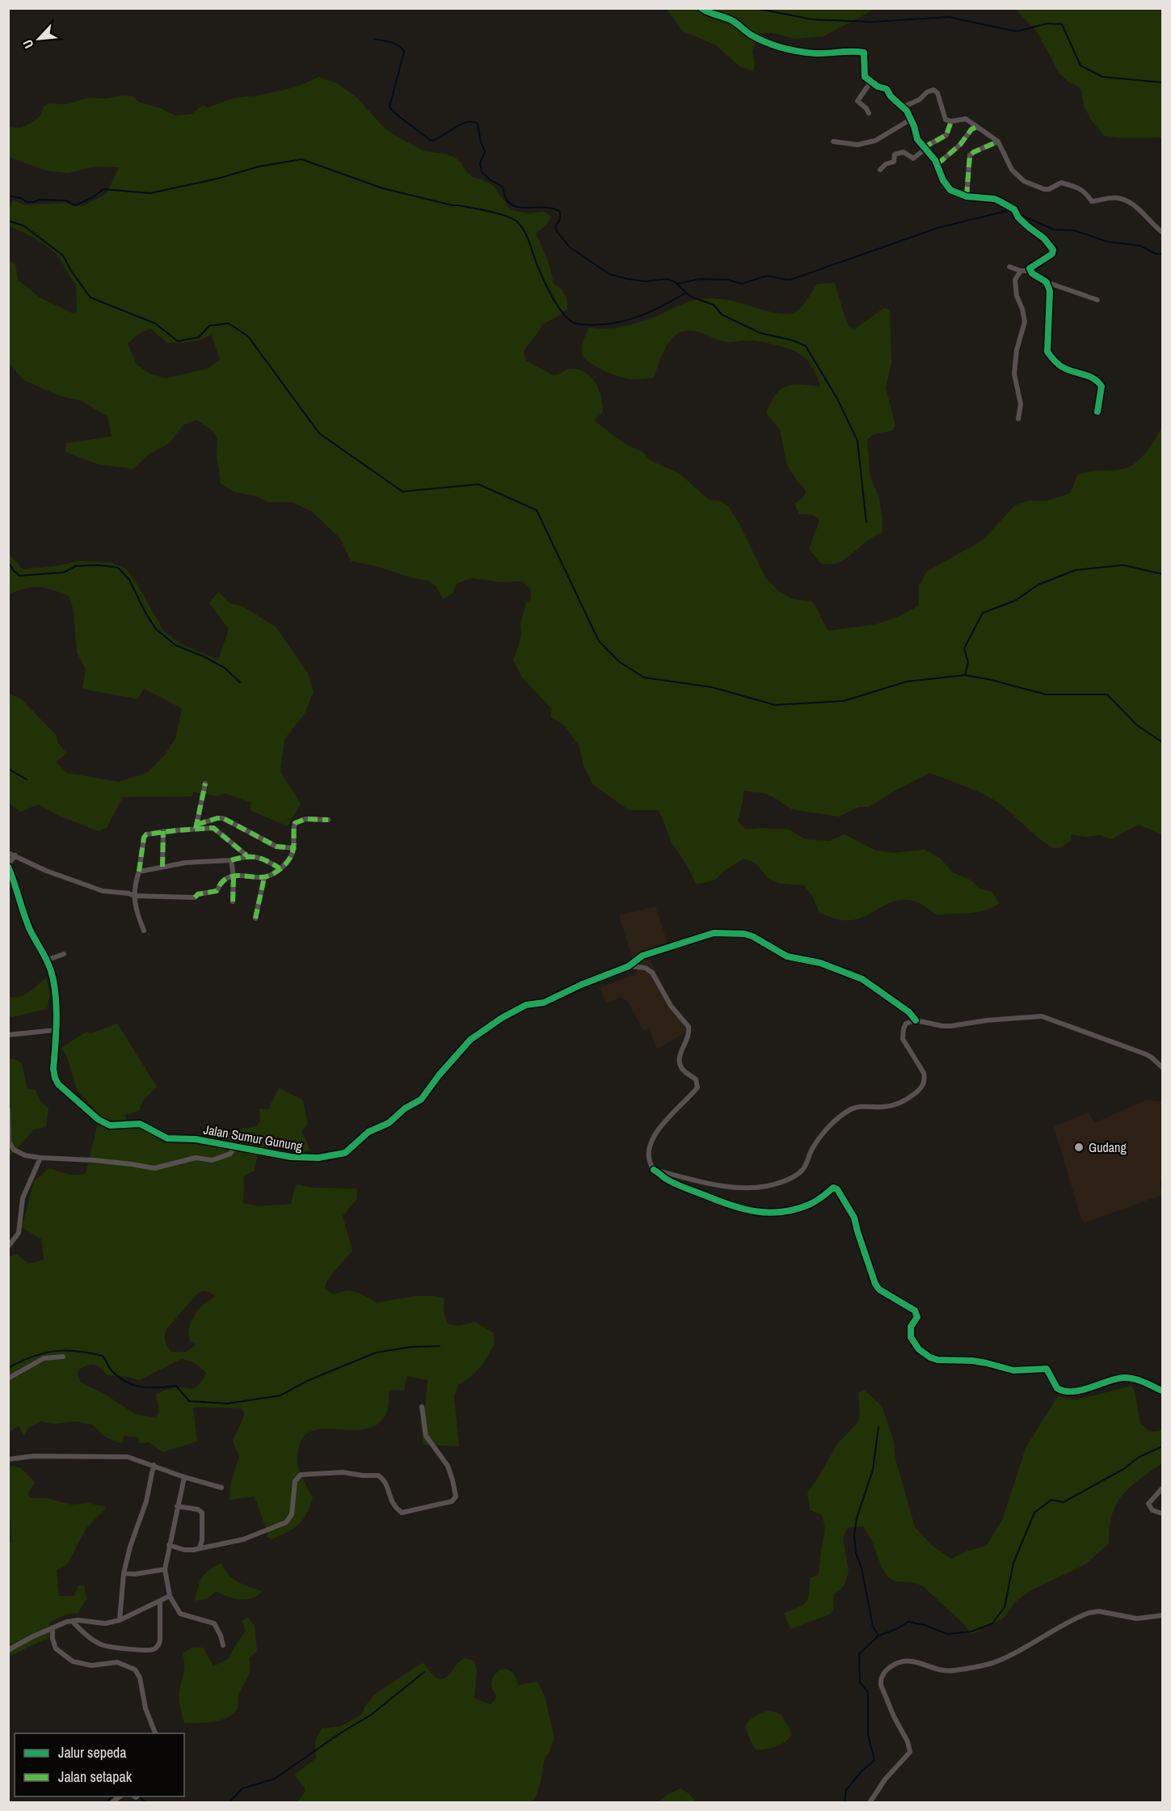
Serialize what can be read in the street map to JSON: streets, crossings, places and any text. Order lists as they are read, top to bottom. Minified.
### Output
{"streets":{"street":["Jalan Sumur Gunung"]},"places":["Gudang"],"legend":["Jalur sepeda","Jalan setapak"],"north":"bottom left"}
